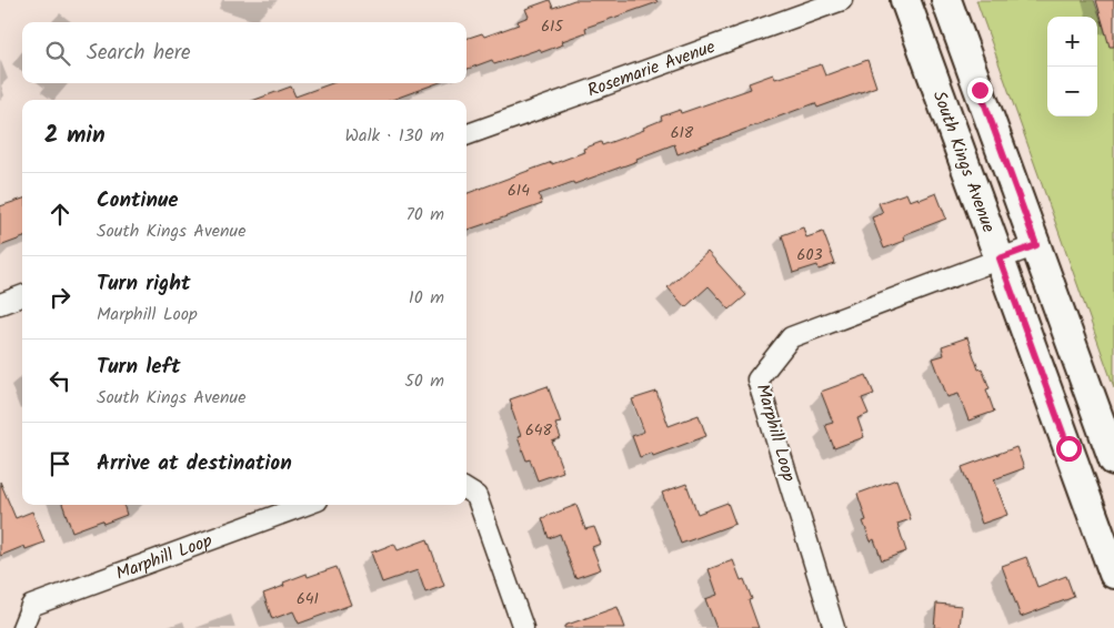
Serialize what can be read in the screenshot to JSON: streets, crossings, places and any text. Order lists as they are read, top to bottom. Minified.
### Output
{"streets":{"main road":["South Kings Avenue"],"street":["Rosemarie Avenue","Marphill Loop"]},"crossings":[["South Kings Avenue","Marphill Loop"]],"house_numbers":["615","618","614","603","648","641"],"page":{"map_buttons":["+","−"],"search":"Search here","heading":["2 min","Walk · 130 m"],"list":[["Continue","South Kings Avenue","70 m"],["Turn right","Marphill Loop","10 m"],["Turn left","South Kings Avenue","50 m"],"Arrive at destination"]}}
